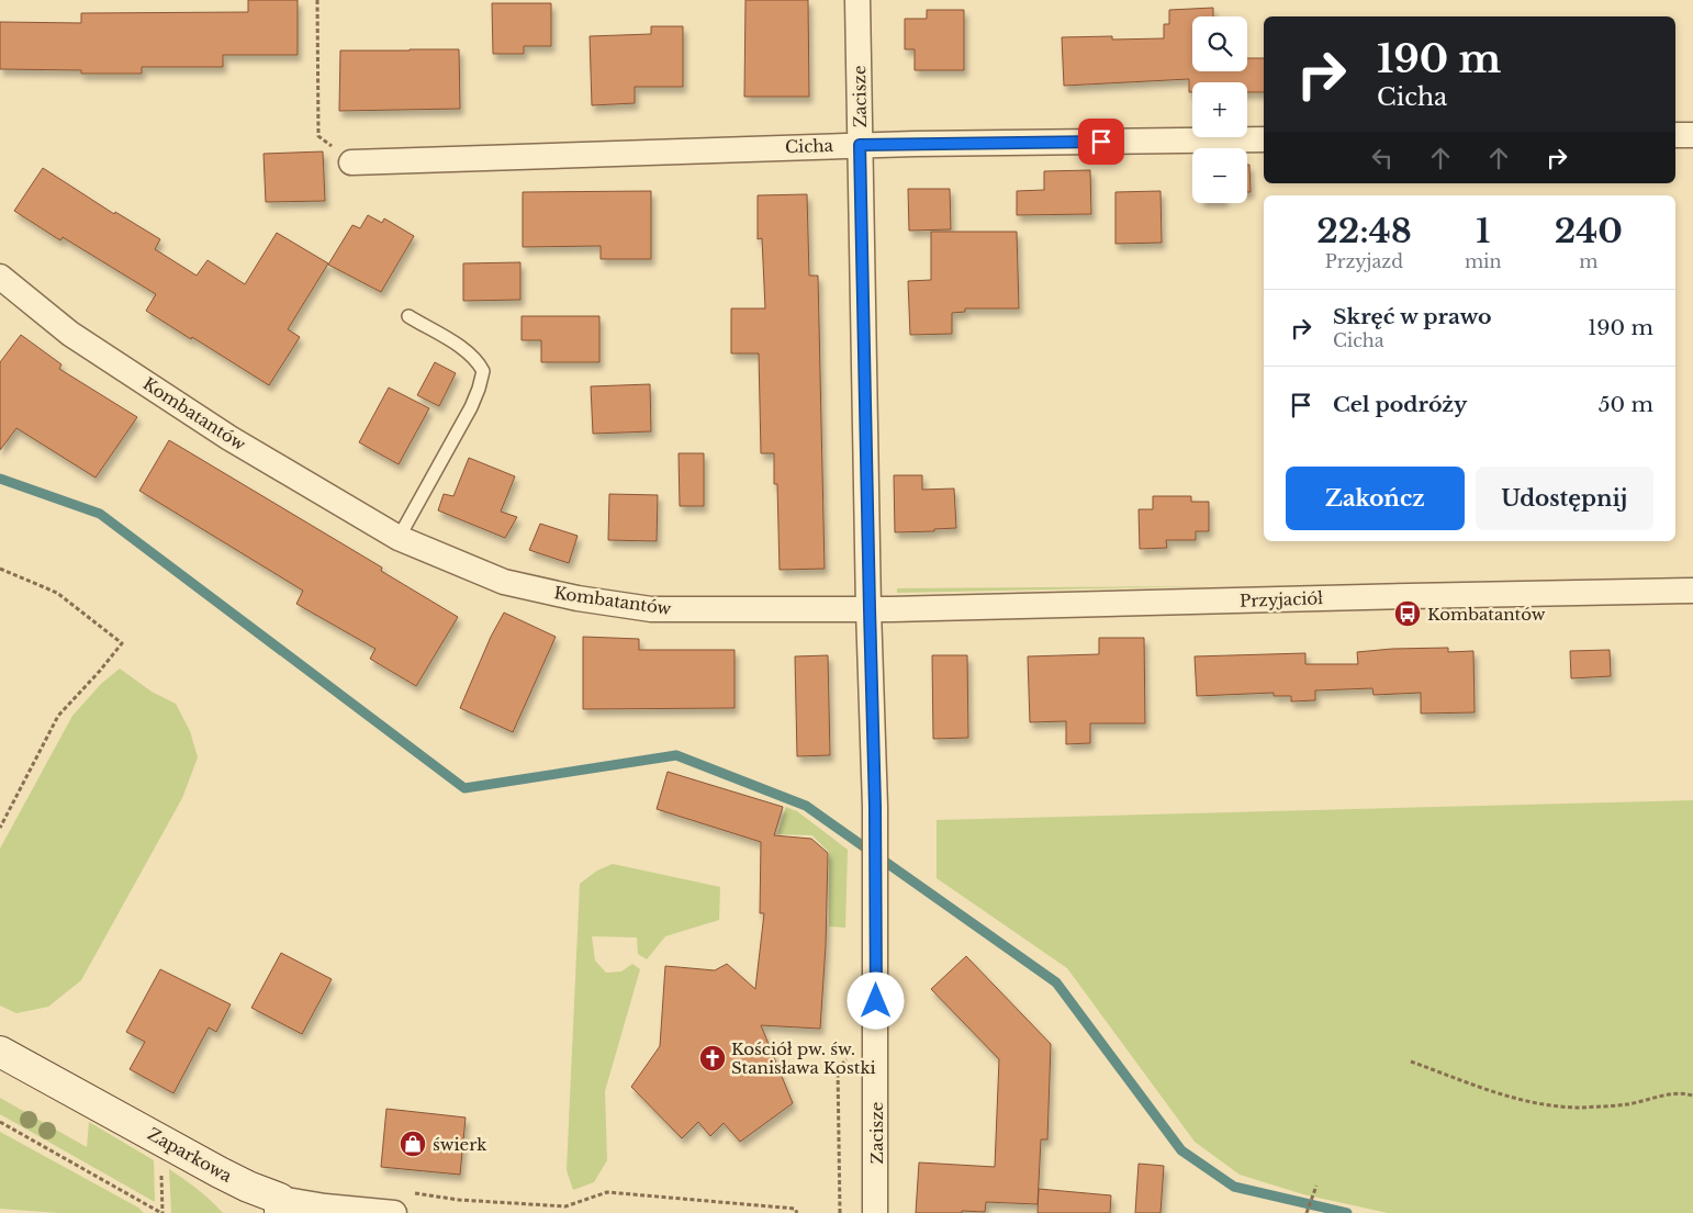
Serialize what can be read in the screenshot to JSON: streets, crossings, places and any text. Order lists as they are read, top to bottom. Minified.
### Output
{"streets":{"street":["Zacisze","Cicha","Kombatantów","Przyjaciół","Zaparkowa"]},"crossings":[["Zacisze","Cicha"],["Zacisze","Kombatantów"],["Zacisze","Przyjaciół"],["Kombatantów","Przyjaciół"]],"places":{"bus stop":["Kombatantów"],"church":["Kościół pw. św. Stanisława Kostki"],"shop":["świerk"]},"page":{"map_buttons":["+","−"],"turn":["190 m","Cicha"],"eta":["22:48","Przyjazd","1","min","240","m"],"list":[{"name":"Skręć w prawo","note":"Cicha","value":"190 m"},{"name":"Cel podróży","value":"50 m"}],"buttons":["Zakończ","Udostępnij"]}}
